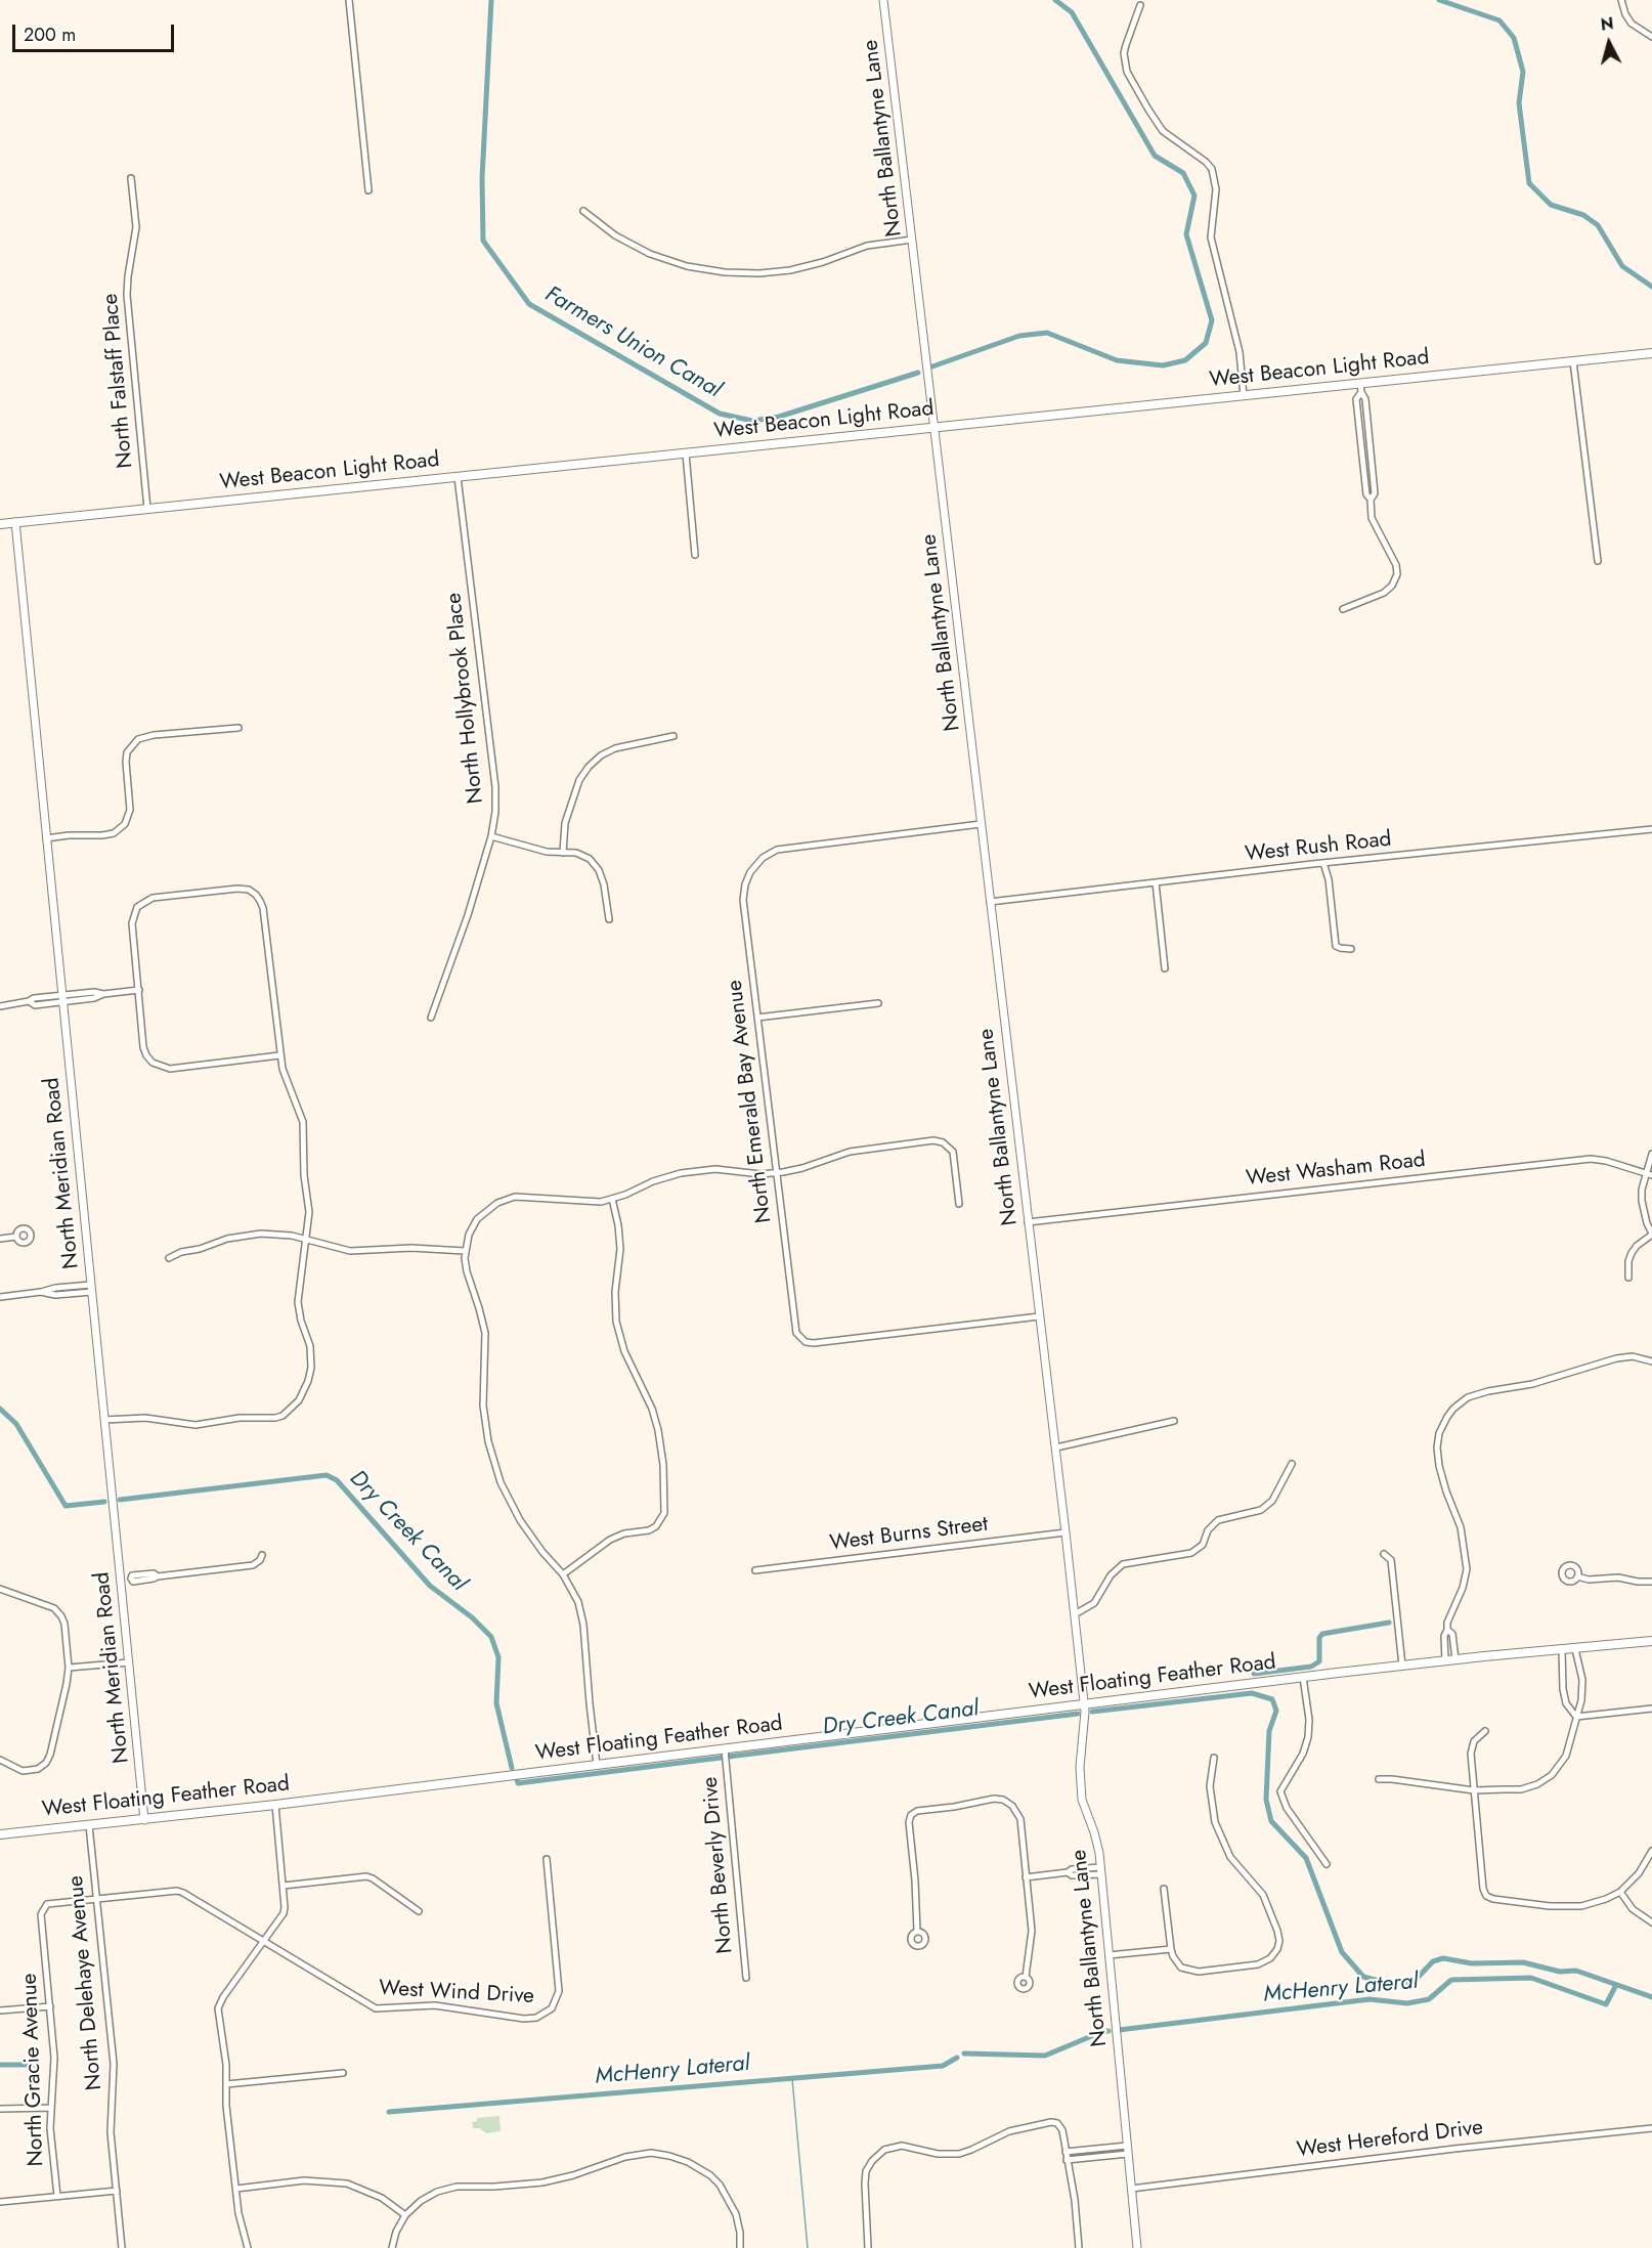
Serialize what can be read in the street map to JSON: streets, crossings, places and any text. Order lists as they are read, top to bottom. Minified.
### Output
{"streets":{"main road":["West Beacon Light Road","West Floating Feather Road"],"street":["North Ballantyne Lane","North Falstaff Place","North Hollybrook Place","West Rush Road","North Emerald Bay Avenue","West Washam Road","North Meridian Road","West Burns Street","North Beverly Drive","North Delehaye Avenue","West Wind Drive","North Gracie Avenue","West Hereford Drive"]},"crossings":[["North Ballantyne Lane","West Beacon Light Road"],["North Ballantyne Lane","West Rush Road"],["North Ballantyne Lane","North Emerald Bay Avenue"],["North Ballantyne Lane","West Washam Road"],["North Ballantyne Lane","West Burns Street"],["North Ballantyne Lane","West Floating Feather Road"],["North Ballantyne Lane","West Hereford Drive"],["West Beacon Light Road","North Falstaff Place"],["West Beacon Light Road","North Hollybrook Place"],["West Beacon Light Road","North Meridian Road"],["North Meridian Road","West Floating Feather Road"],["West Floating Feather Road","North Beverly Drive"],["West Floating Feather Road","North Delehaye Avenue"],["North Delehaye Avenue","West Wind Drive"],["West Wind Drive","North Gracie Avenue"]],"water":["Farmers Union Canal","Dry Creek Canal","McHenry Lateral"],"scale_bar":"200 m","north":"top"}
